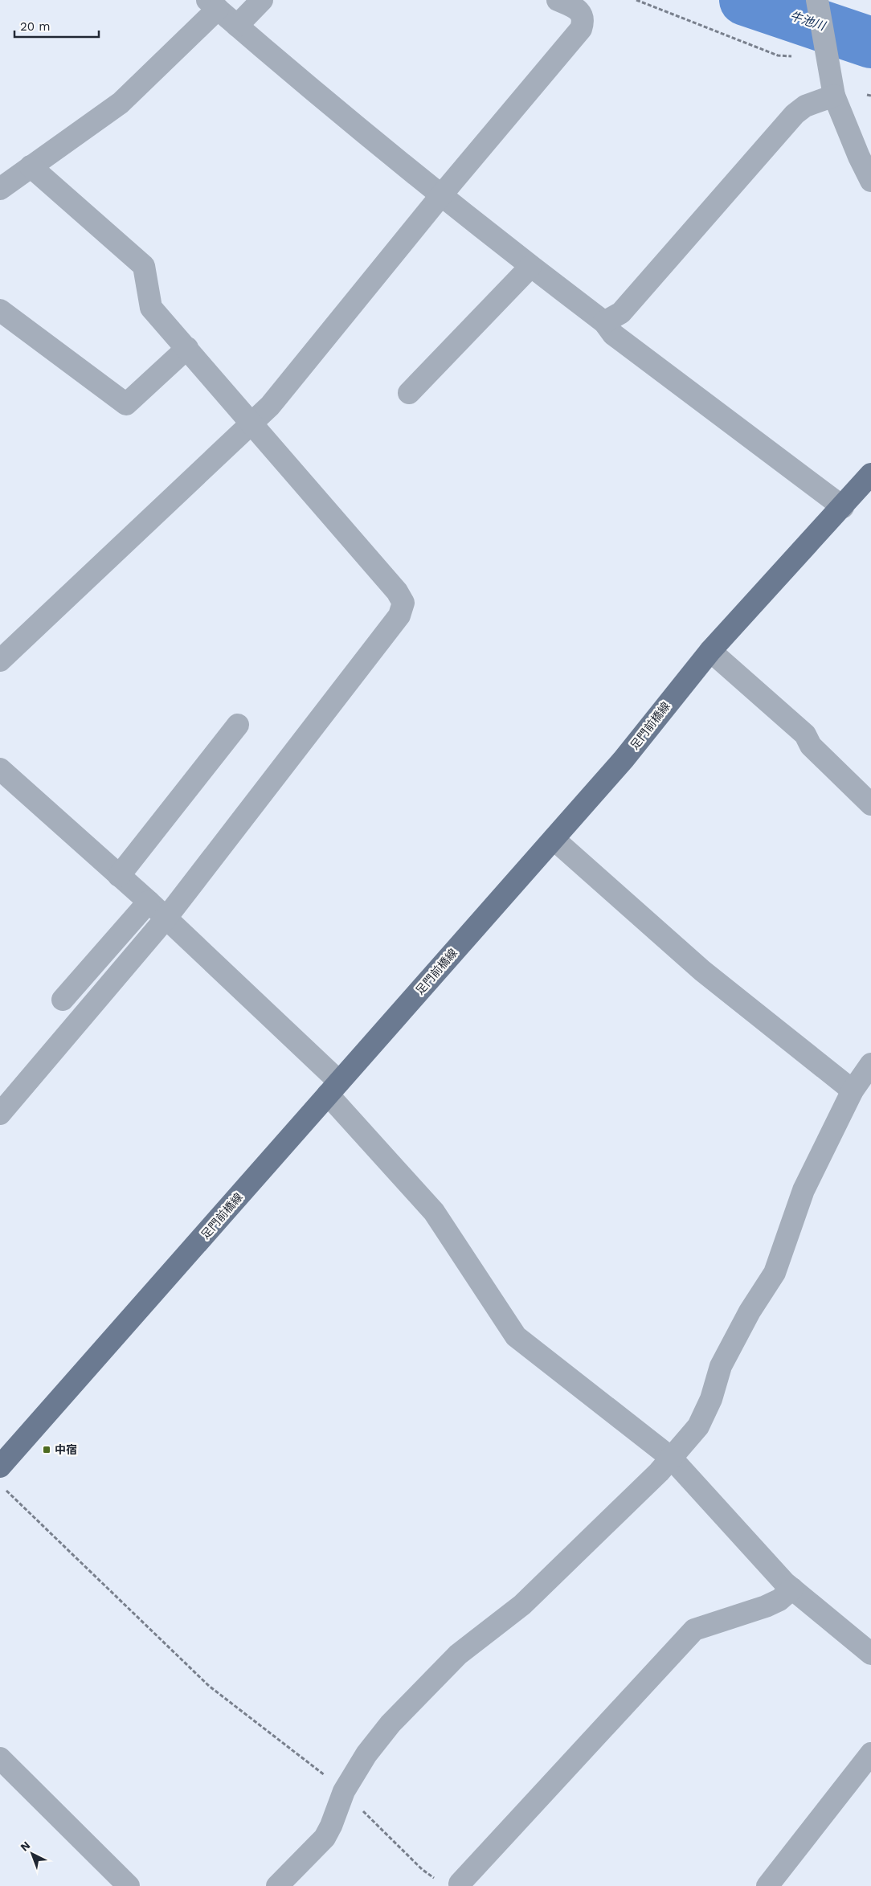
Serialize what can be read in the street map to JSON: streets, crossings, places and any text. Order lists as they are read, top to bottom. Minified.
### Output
{"streets":{"main road":["足門前橋線"]},"water":["牛池川"],"places":{"transit":["中宿"]},"scale_bar":"20 m","north":"top left"}
